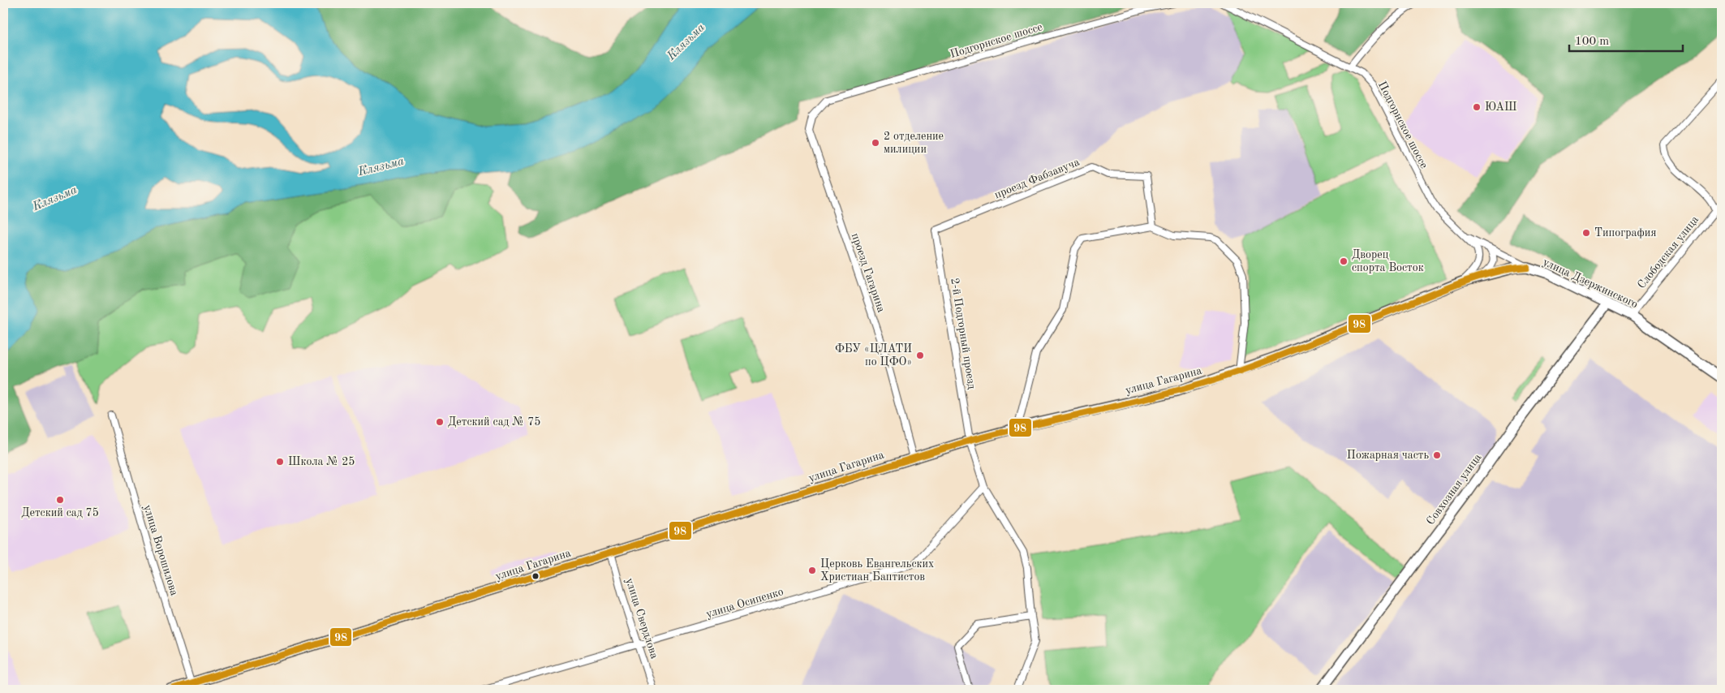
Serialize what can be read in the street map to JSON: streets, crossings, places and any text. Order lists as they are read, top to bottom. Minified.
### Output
{"streets":{"main road":["улица Дзержинского","улица Гагарина","Совхозная улица"],"street":["Подгорнское шоссе","проезд Фабзавуча","Слободская улица","проезд Гагарина","2-й Подгорный проезд","улица Ворошилова","улица Осипенко","улица Свердлова"]},"crossings":[["Подгорнское шоссе","проезд Гагарина"],["проезд Фабзавуча","2-й Подгорный проезд"],["Слободская улица","улица Дзержинского"],["проезд Гагарина","улица Гагарина"],["улица Дзержинского","улица Гагарина"],["улица Дзержинского","Совхозная улица"],["2-й Подгорный проезд","улица Гагарина"],["2-й Подгорный проезд","улица Осипенко"],["улица Гагарина","улица Ворошилова"],["улица Гагарина","улица Свердлова"],["улица Осипенко","улица Свердлова"]],"water":["Клязьма"],"places":["ЮАШ","2 отделение милиции","Типография","Дворец спорта Восток","ФБУ «ЦЛАТИ по ЦФО»","Детский сад № 75","Пожарная часть","Школа № 25","Детский сад 75","Церковь Евангельских Христиан Баптистов"],"lines":["transit line 98"],"scale_bar":"100 m"}
